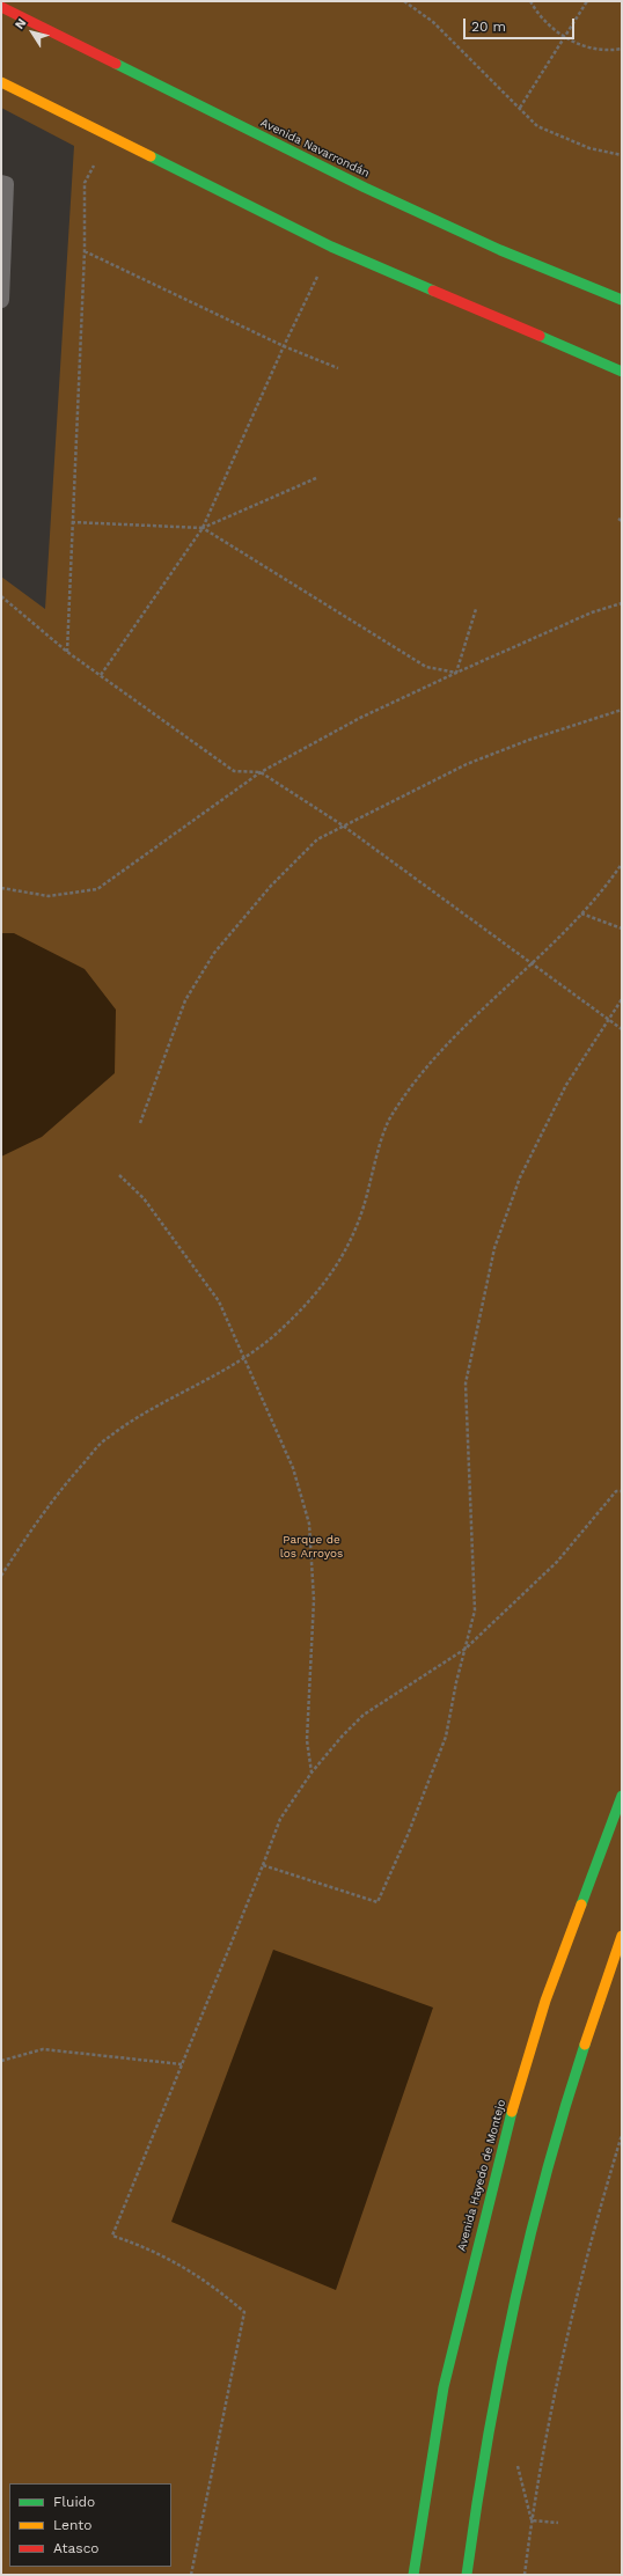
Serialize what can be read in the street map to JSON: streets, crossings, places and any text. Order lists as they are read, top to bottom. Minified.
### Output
{"streets":{"street":["Avenida Navarrondán","Avenida Hayedo de Montejo"]},"parks":["Parque de los Arroyos"],"legend":["Fluido","Lento","Atasco"],"scale_bar":"20 m","north":"top left"}
